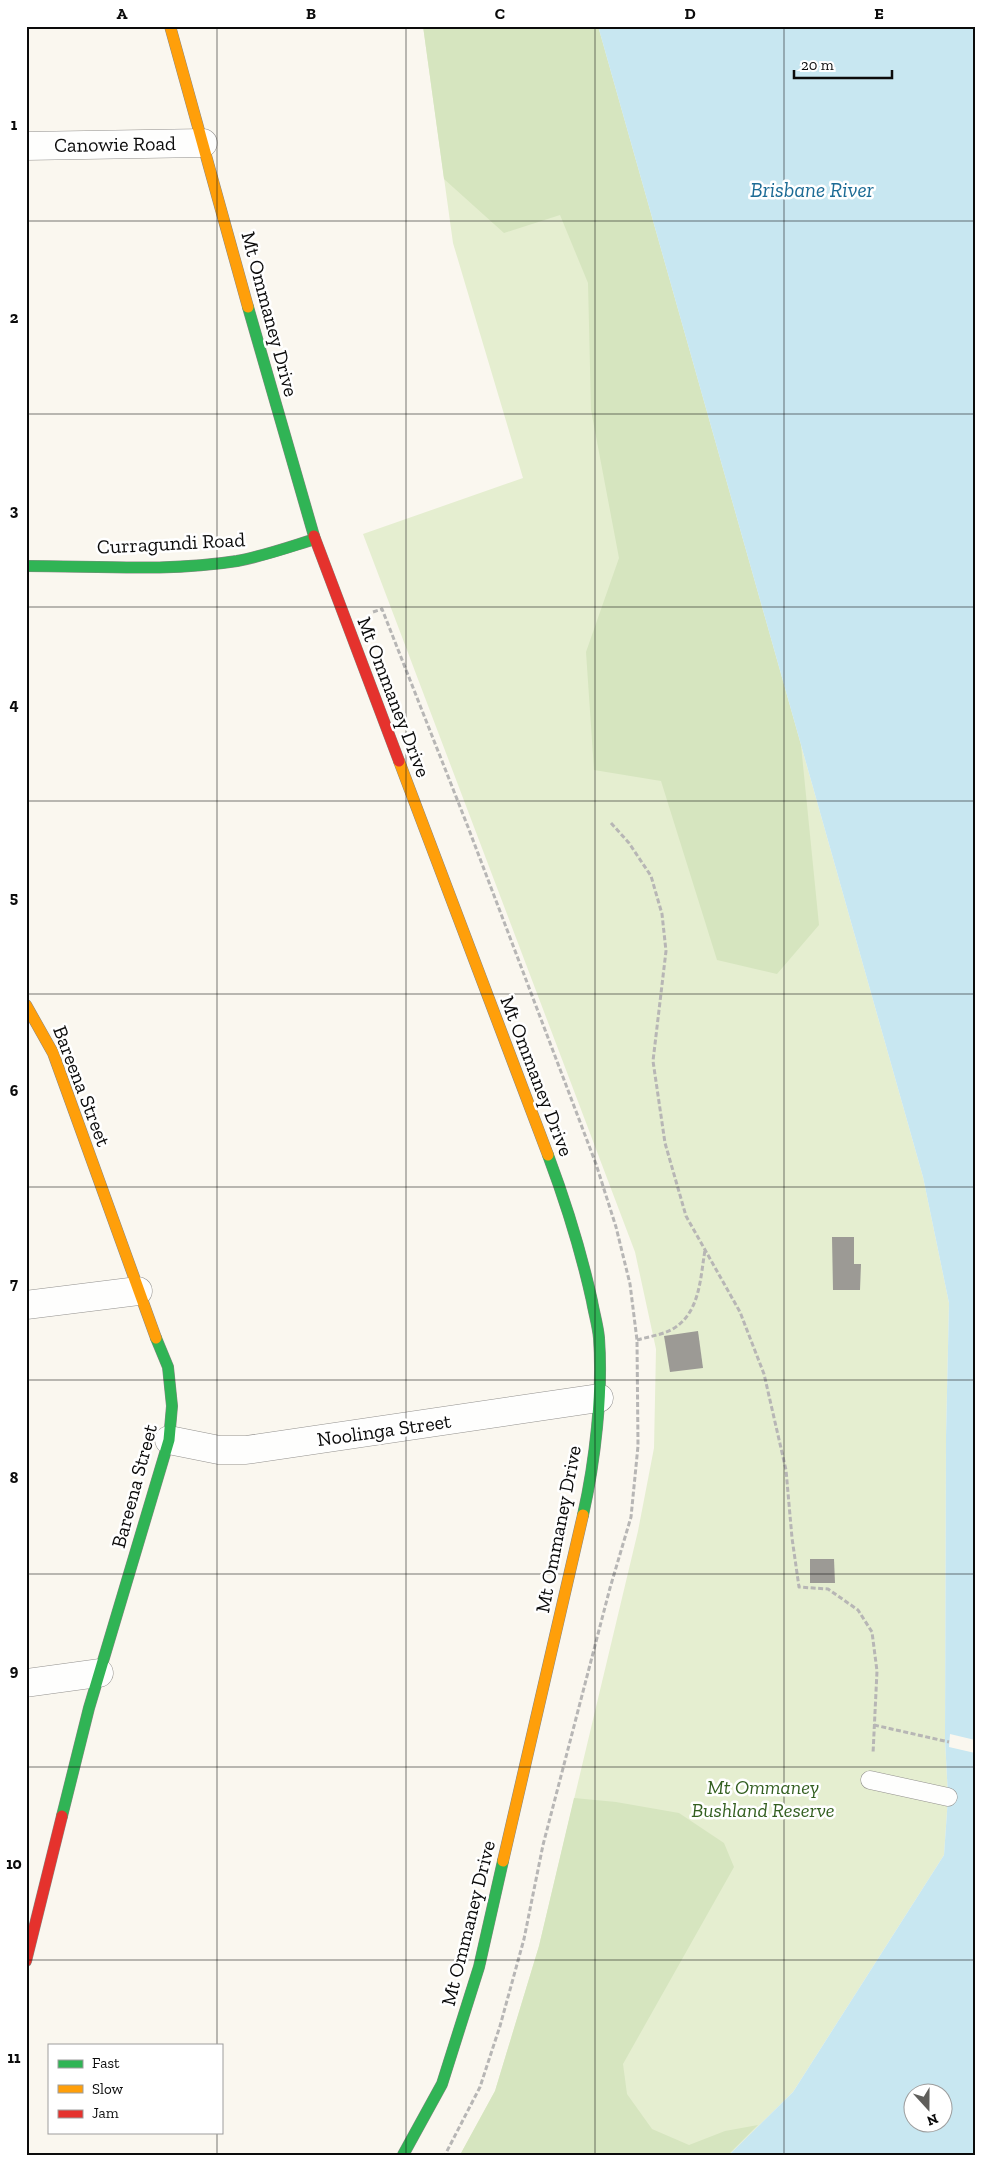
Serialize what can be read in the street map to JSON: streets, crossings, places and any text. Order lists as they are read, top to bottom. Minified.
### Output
{"streets":{"street":["Canowie Road","Mt Ommaney Drive","Curragundi Road","Bareena Street","Noolinga Street"]},"crossings":[["Canowie Road","Mt Ommaney Drive"],["Mt Ommaney Drive","Curragundi Road"],["Mt Ommaney Drive","Noolinga Street"],["Bareena Street","Noolinga Street"]],"water":["Brisbane River"],"parks":["Mt Ommaney Bushland Reserve"],"legend":["Fast","Slow","Jam"],"scale_bar":"20 m","north":"bottom","grid":{"columns":["A","B","C","D","E"],"rows":["1","2","3","4","5","6","7","8","9","10","11"]}}
